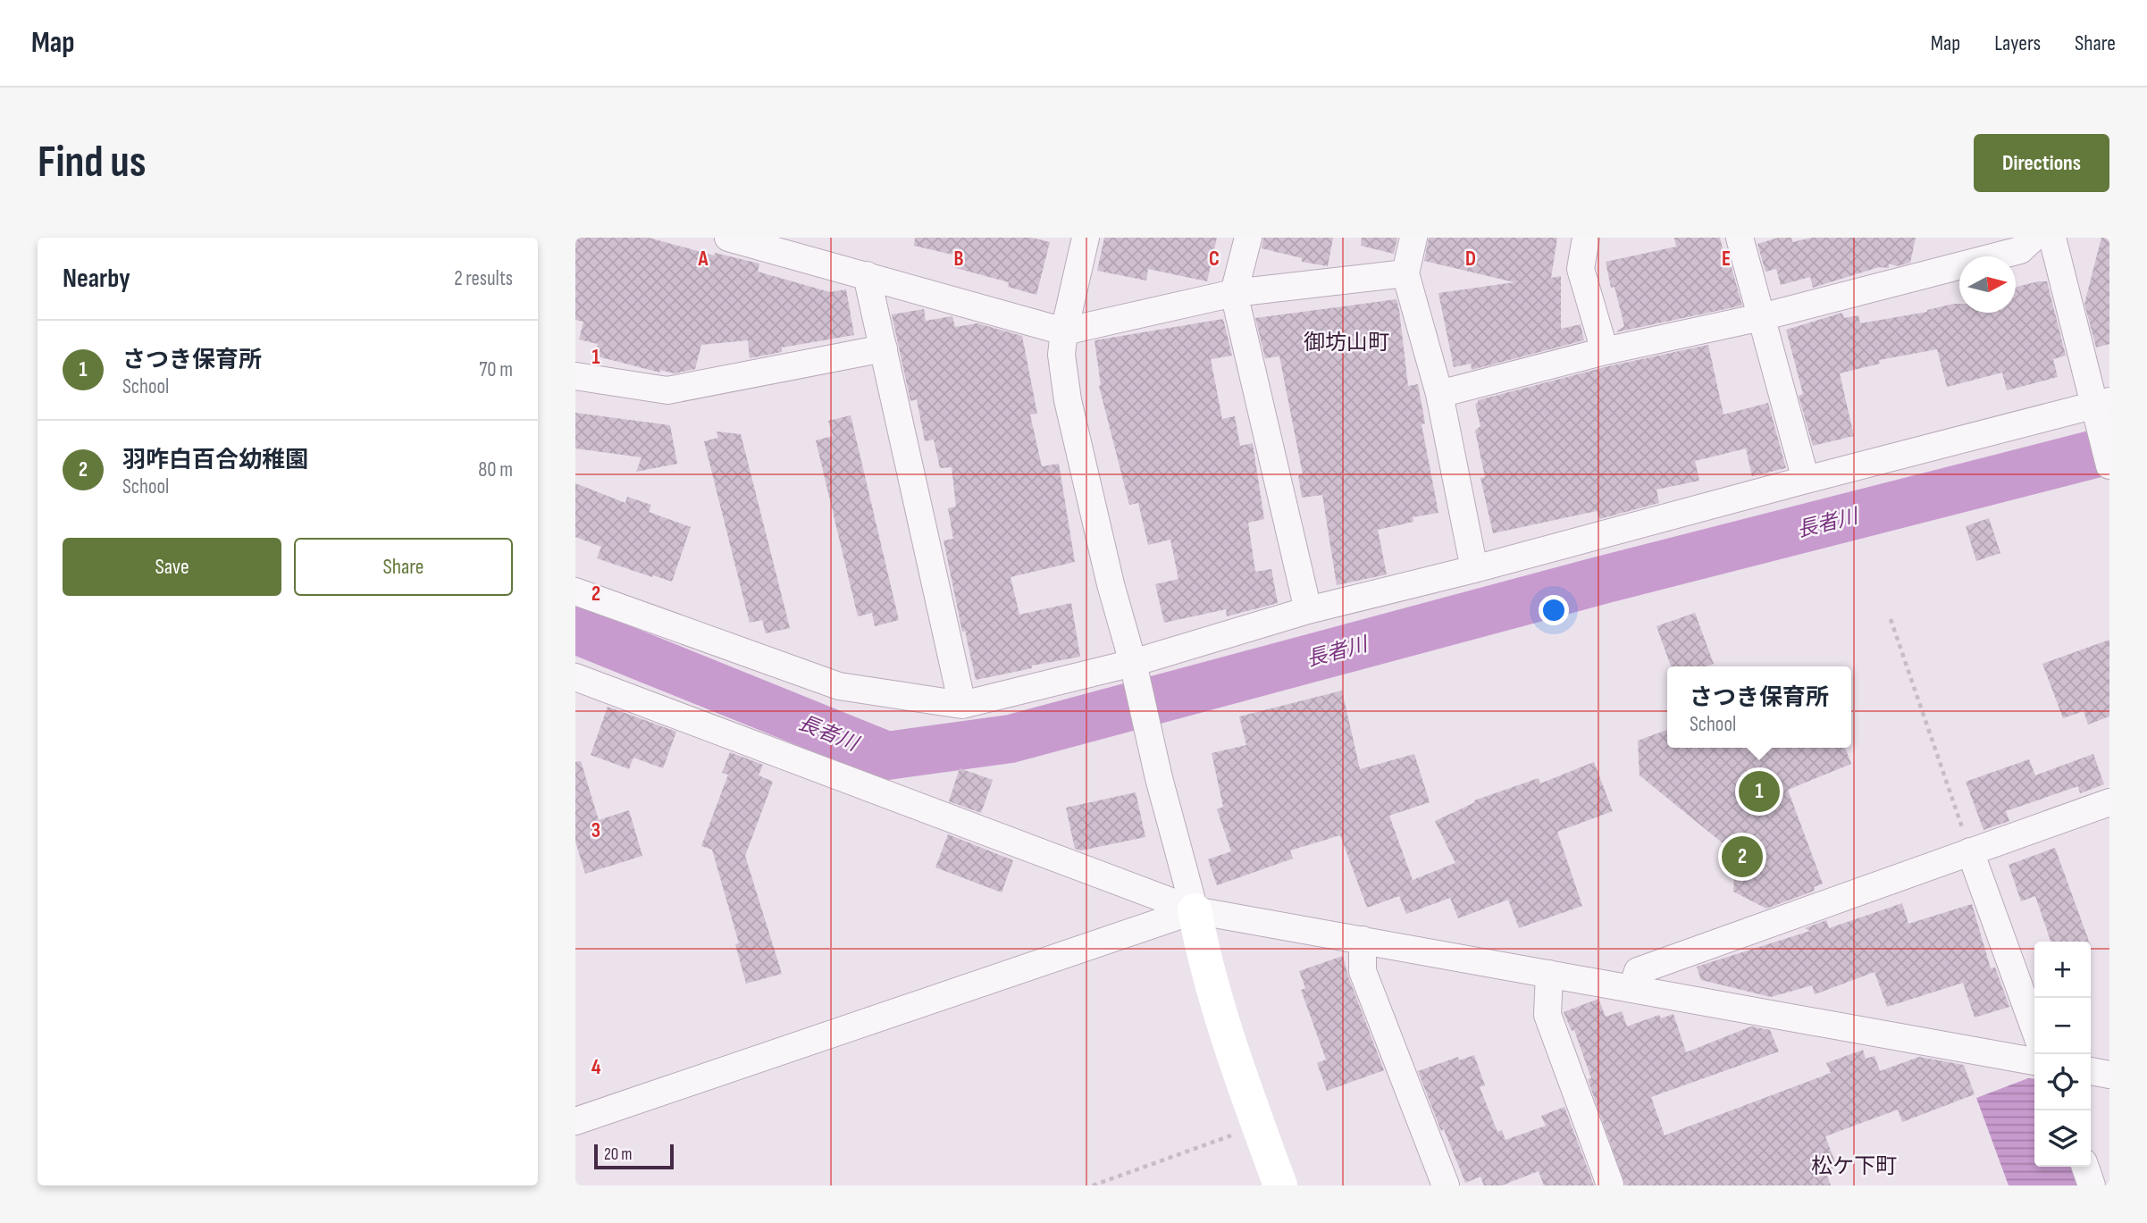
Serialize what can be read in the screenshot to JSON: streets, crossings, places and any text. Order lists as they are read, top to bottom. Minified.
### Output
{"districts":["御坊山町","松ケ下町"],"water":["長者川"],"scale_bar":"20 m","north":"right","page":{"header":"Map","nav":["Map","Layers","Share"],"buttons":["Directions",["Save","Share"]],"title":"Find us","heading":["Nearby","2 results"],"list":[{"mark":"1","name":"さつき保育所","note":"School","value":"70 m"},{"mark":"2","name":"羽咋白百合幼稚園","note":"School","value":"80 m"}],"popup":["さつき保育所","School"],"pins":["1","2"],"map_buttons":["+","−"],"scale":"20 m"},"grid":{"columns":["A","B","C","D","E"],"rows":["1","2","3","4"]}}
